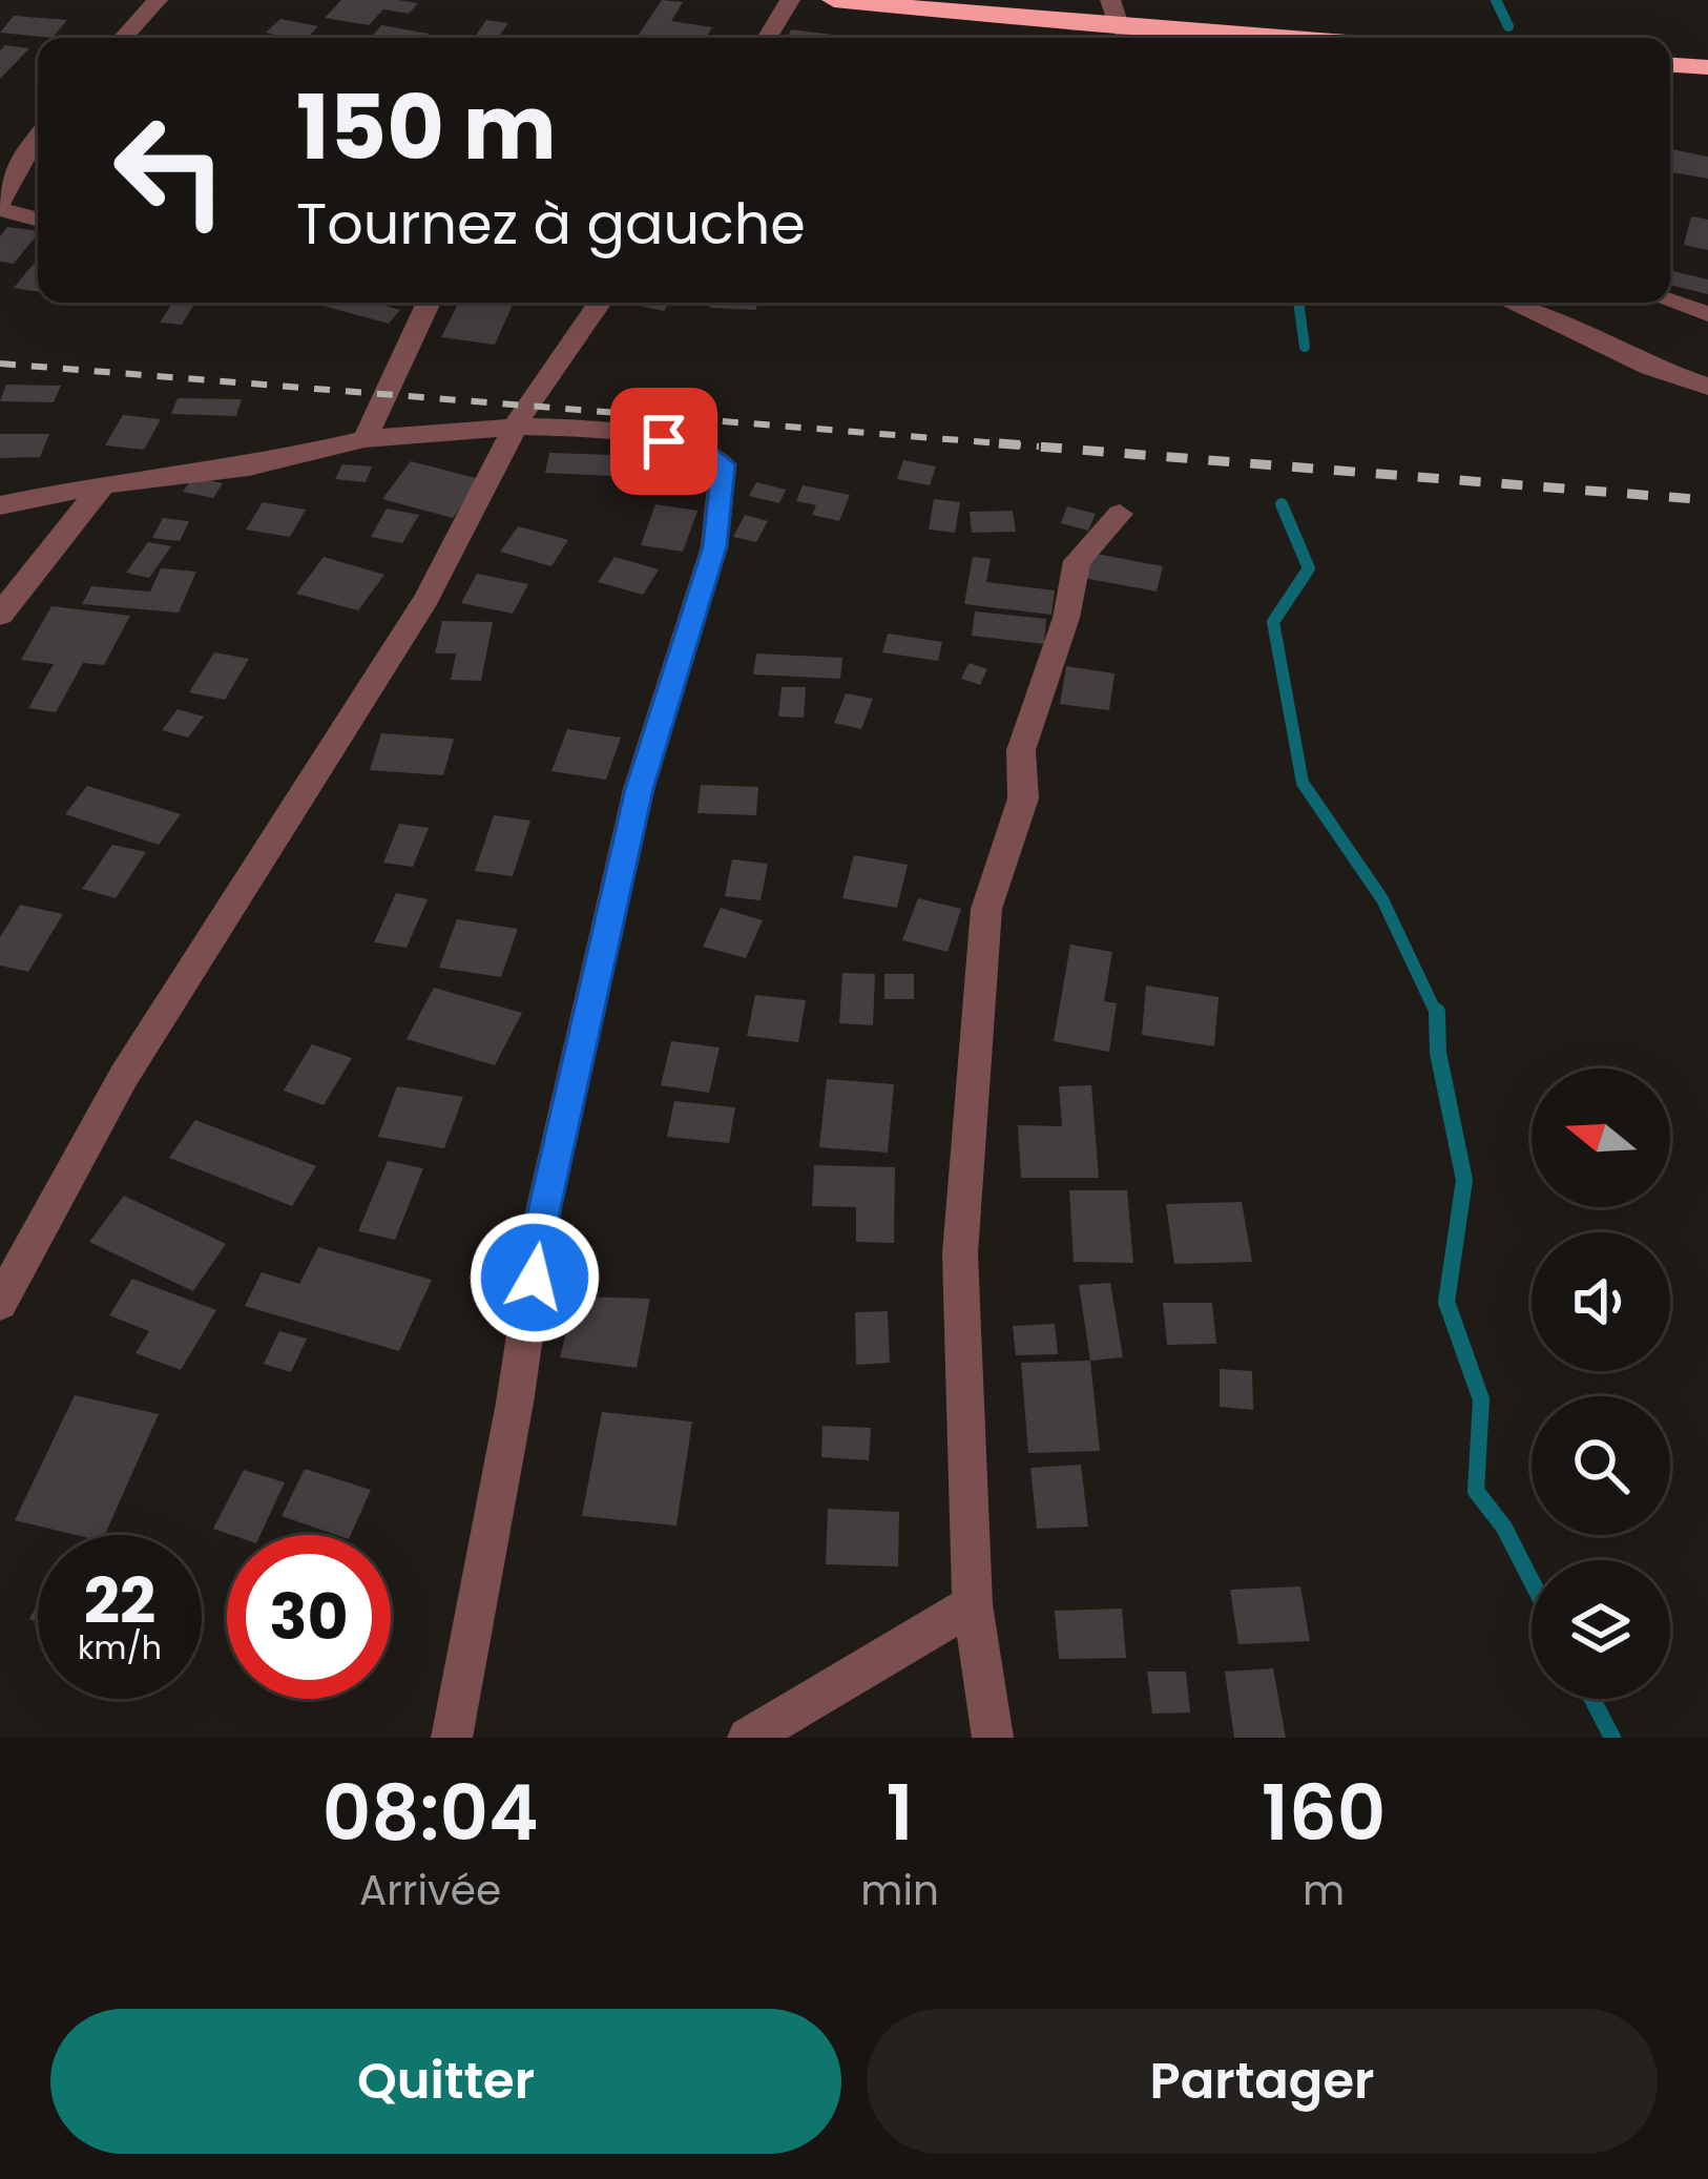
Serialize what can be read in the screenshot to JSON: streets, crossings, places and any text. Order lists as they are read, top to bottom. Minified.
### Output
{"north":"left","page":{"turn":["150 m","Tournez à gauche"],"speed":"22 km/h","limit":"30","eta":["08:04","Arrivée","1","min","160","m"],"buttons":["Quitter","Partager"]}}
